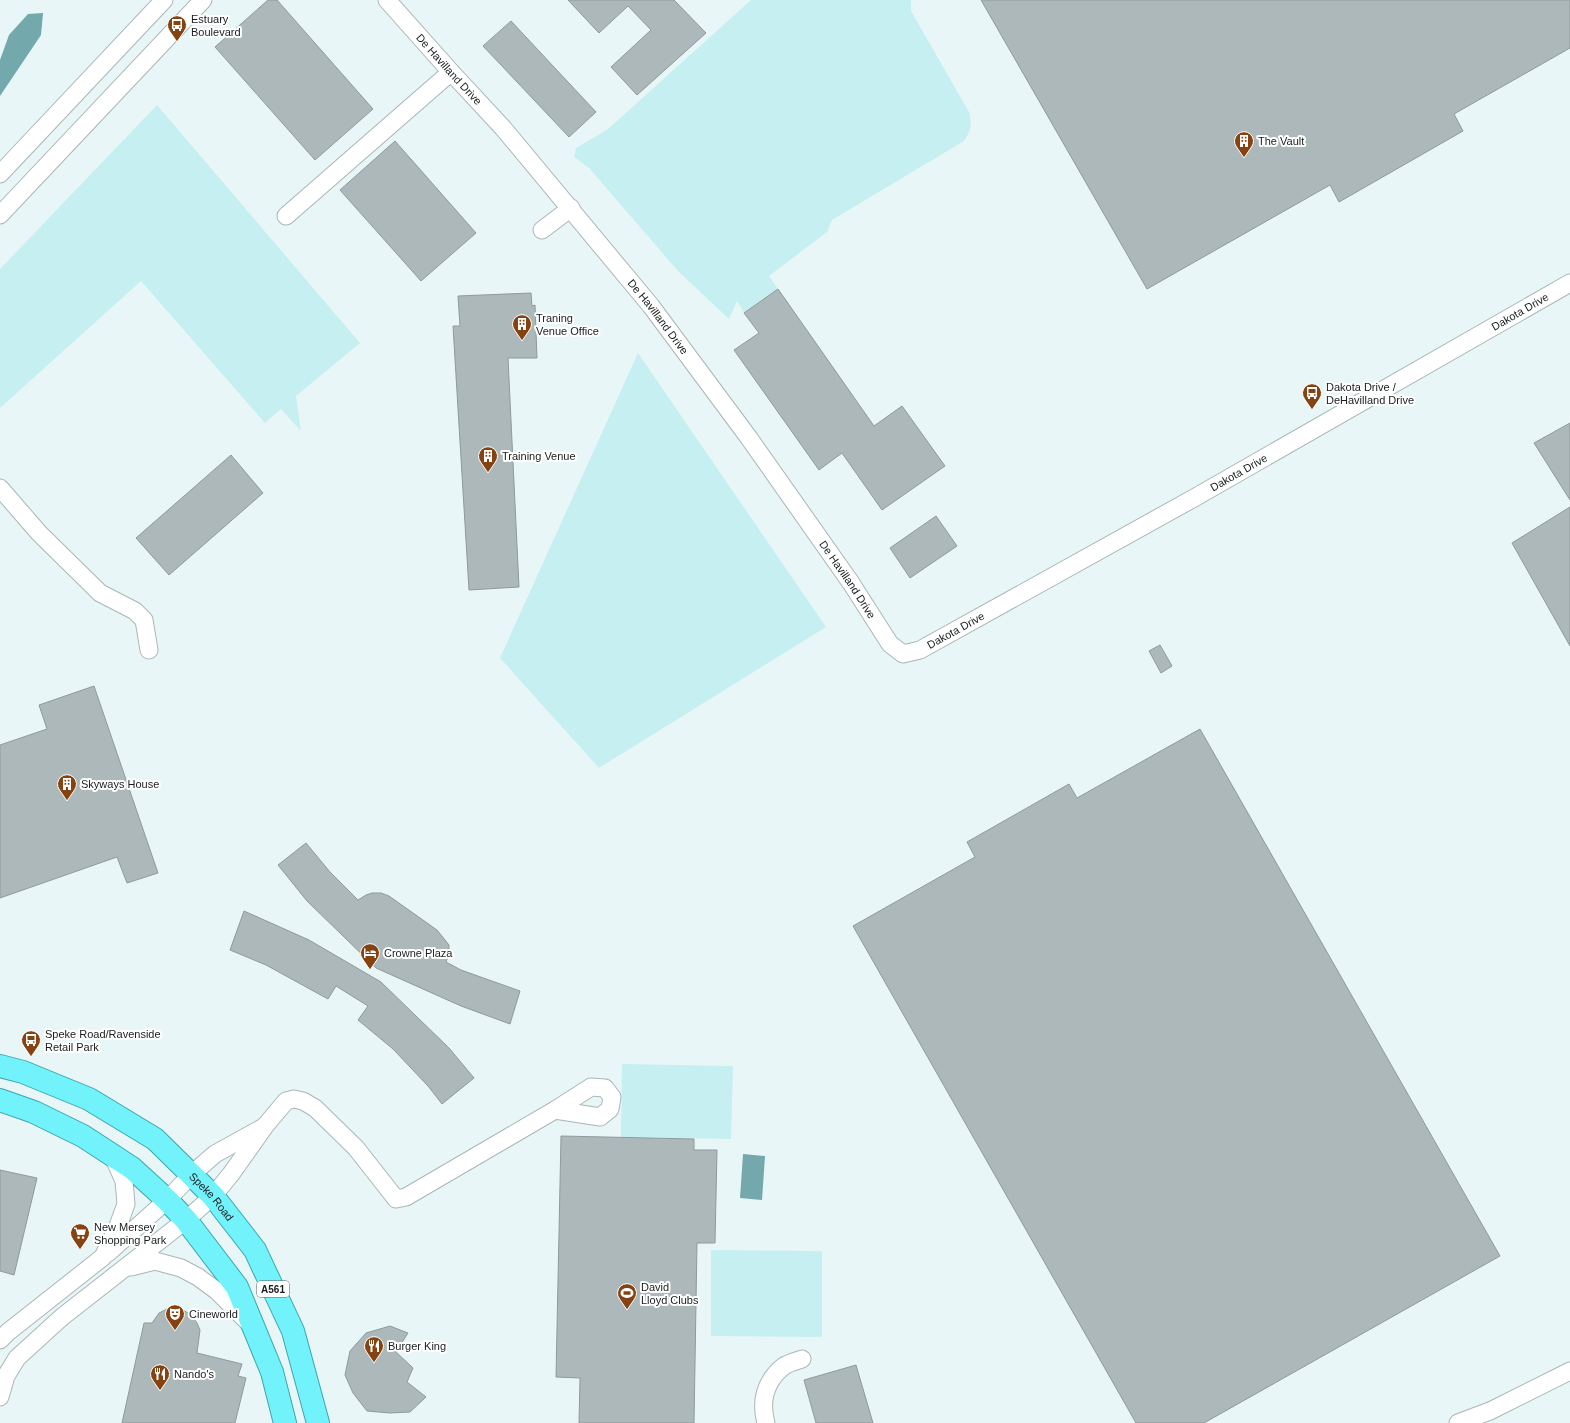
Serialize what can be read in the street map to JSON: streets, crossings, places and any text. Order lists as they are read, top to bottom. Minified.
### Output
{"streets":{"highway":["Speke Road","A561"],"street":["De Havilland Drive","Dakota Drive"]},"crossings":[["De Havilland Drive","Dakota Drive"]],"places":{"bus stop":["Estuary Boulevard","Dakota Drive / DeHavilland Drive","Speke Road/Ravenside Retail Park"],"building":["The Vault","Traning Venue Office","Training Venue","Skyways House"],"hotel":["Crowne Plaza"],"supermarket":["New Mersey Shopping Park"],"sports":["David Lloyd Clubs"],"theatre":["Cineworld"],"restaurant":["Burger King","Nando's"]}}
